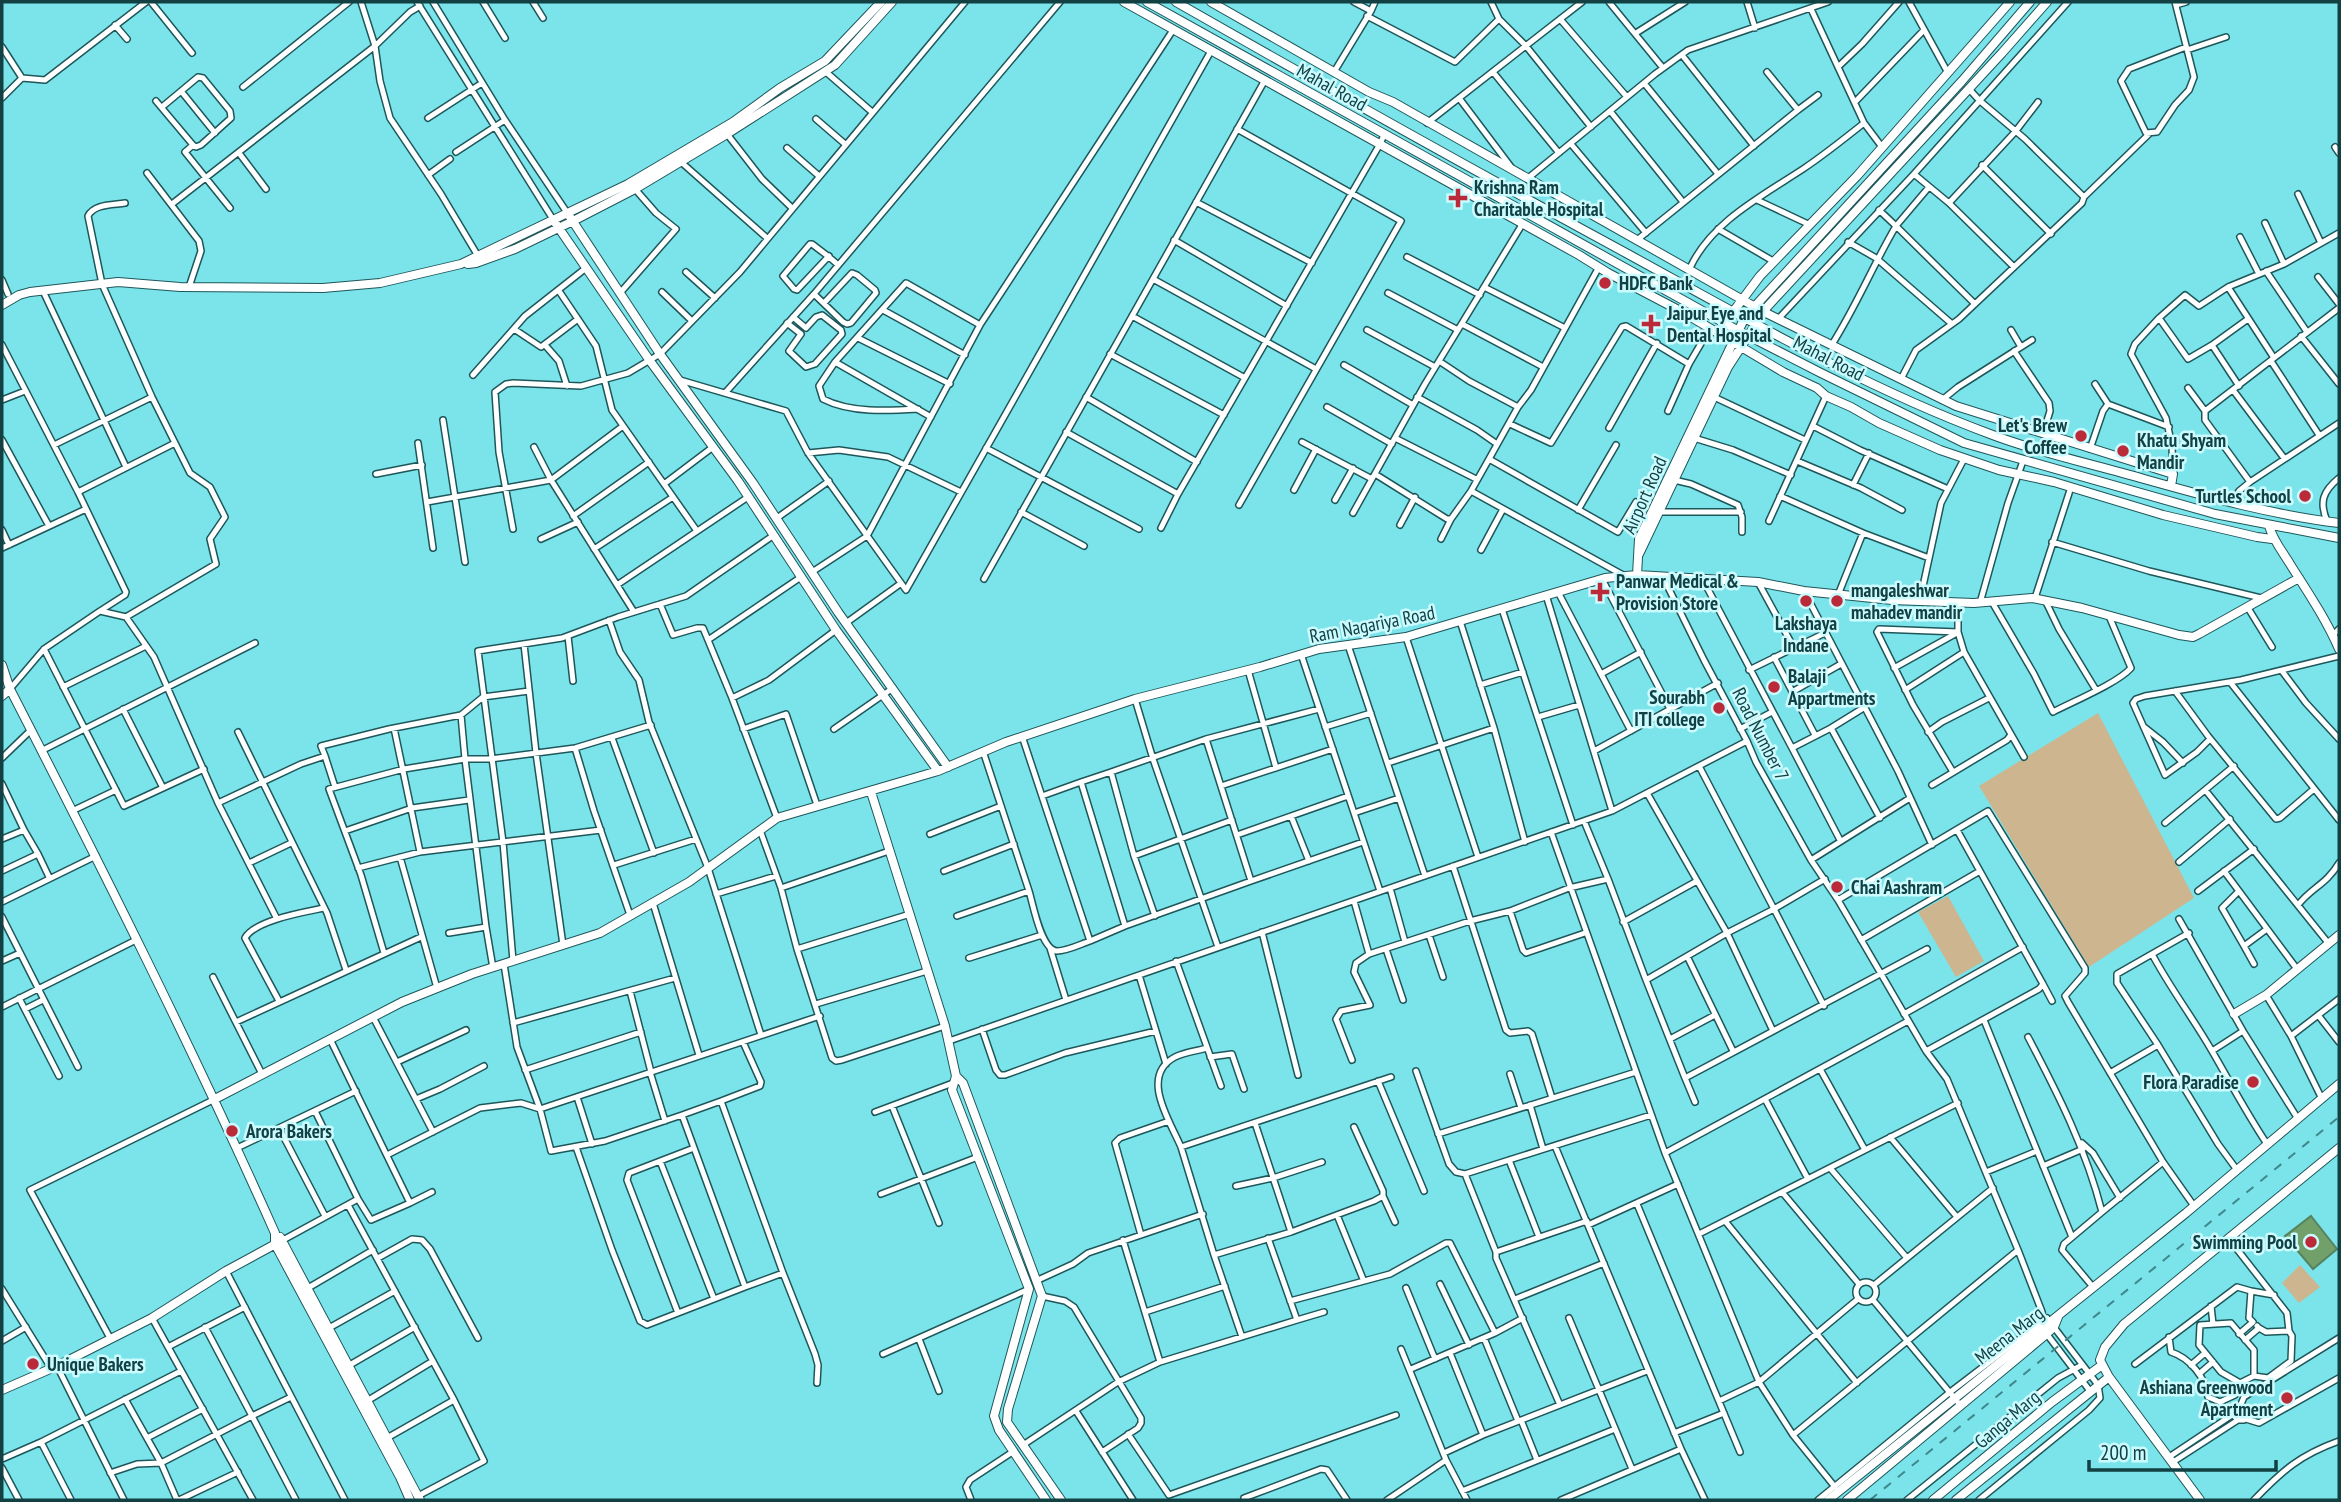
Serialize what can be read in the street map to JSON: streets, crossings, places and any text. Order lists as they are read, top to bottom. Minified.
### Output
{"streets":{"street":["Mahal Road","Airport Road","Ram Nagariya Road","Road Number 7","Meena Marg","Ganga Marg"]},"crossings":[["Mahal Road","Airport Road"],["Ram Nagariya Road","Road Number 7"],["Road Number 7","Meena Marg"]],"places":{"health":["Krishna Ram Charitable Hospital","Jaipur Eye and Dental Hospital","Panwar Medical & Provision Store"],"other":["HDFC Bank","Let's Brew Coffee","Khatu Shyam Mandir","Turtles School","Lakshaya Indane","mangaleshwar mahadev mandir","Balaji Appartments","Sourabh ITI college","Chai Aashram","Flora Paradise","Arora Bakers","Swimming Pool","Unique Bakers","Ashiana Greenwood Apartment"]},"scale_bar":"200 m"}
